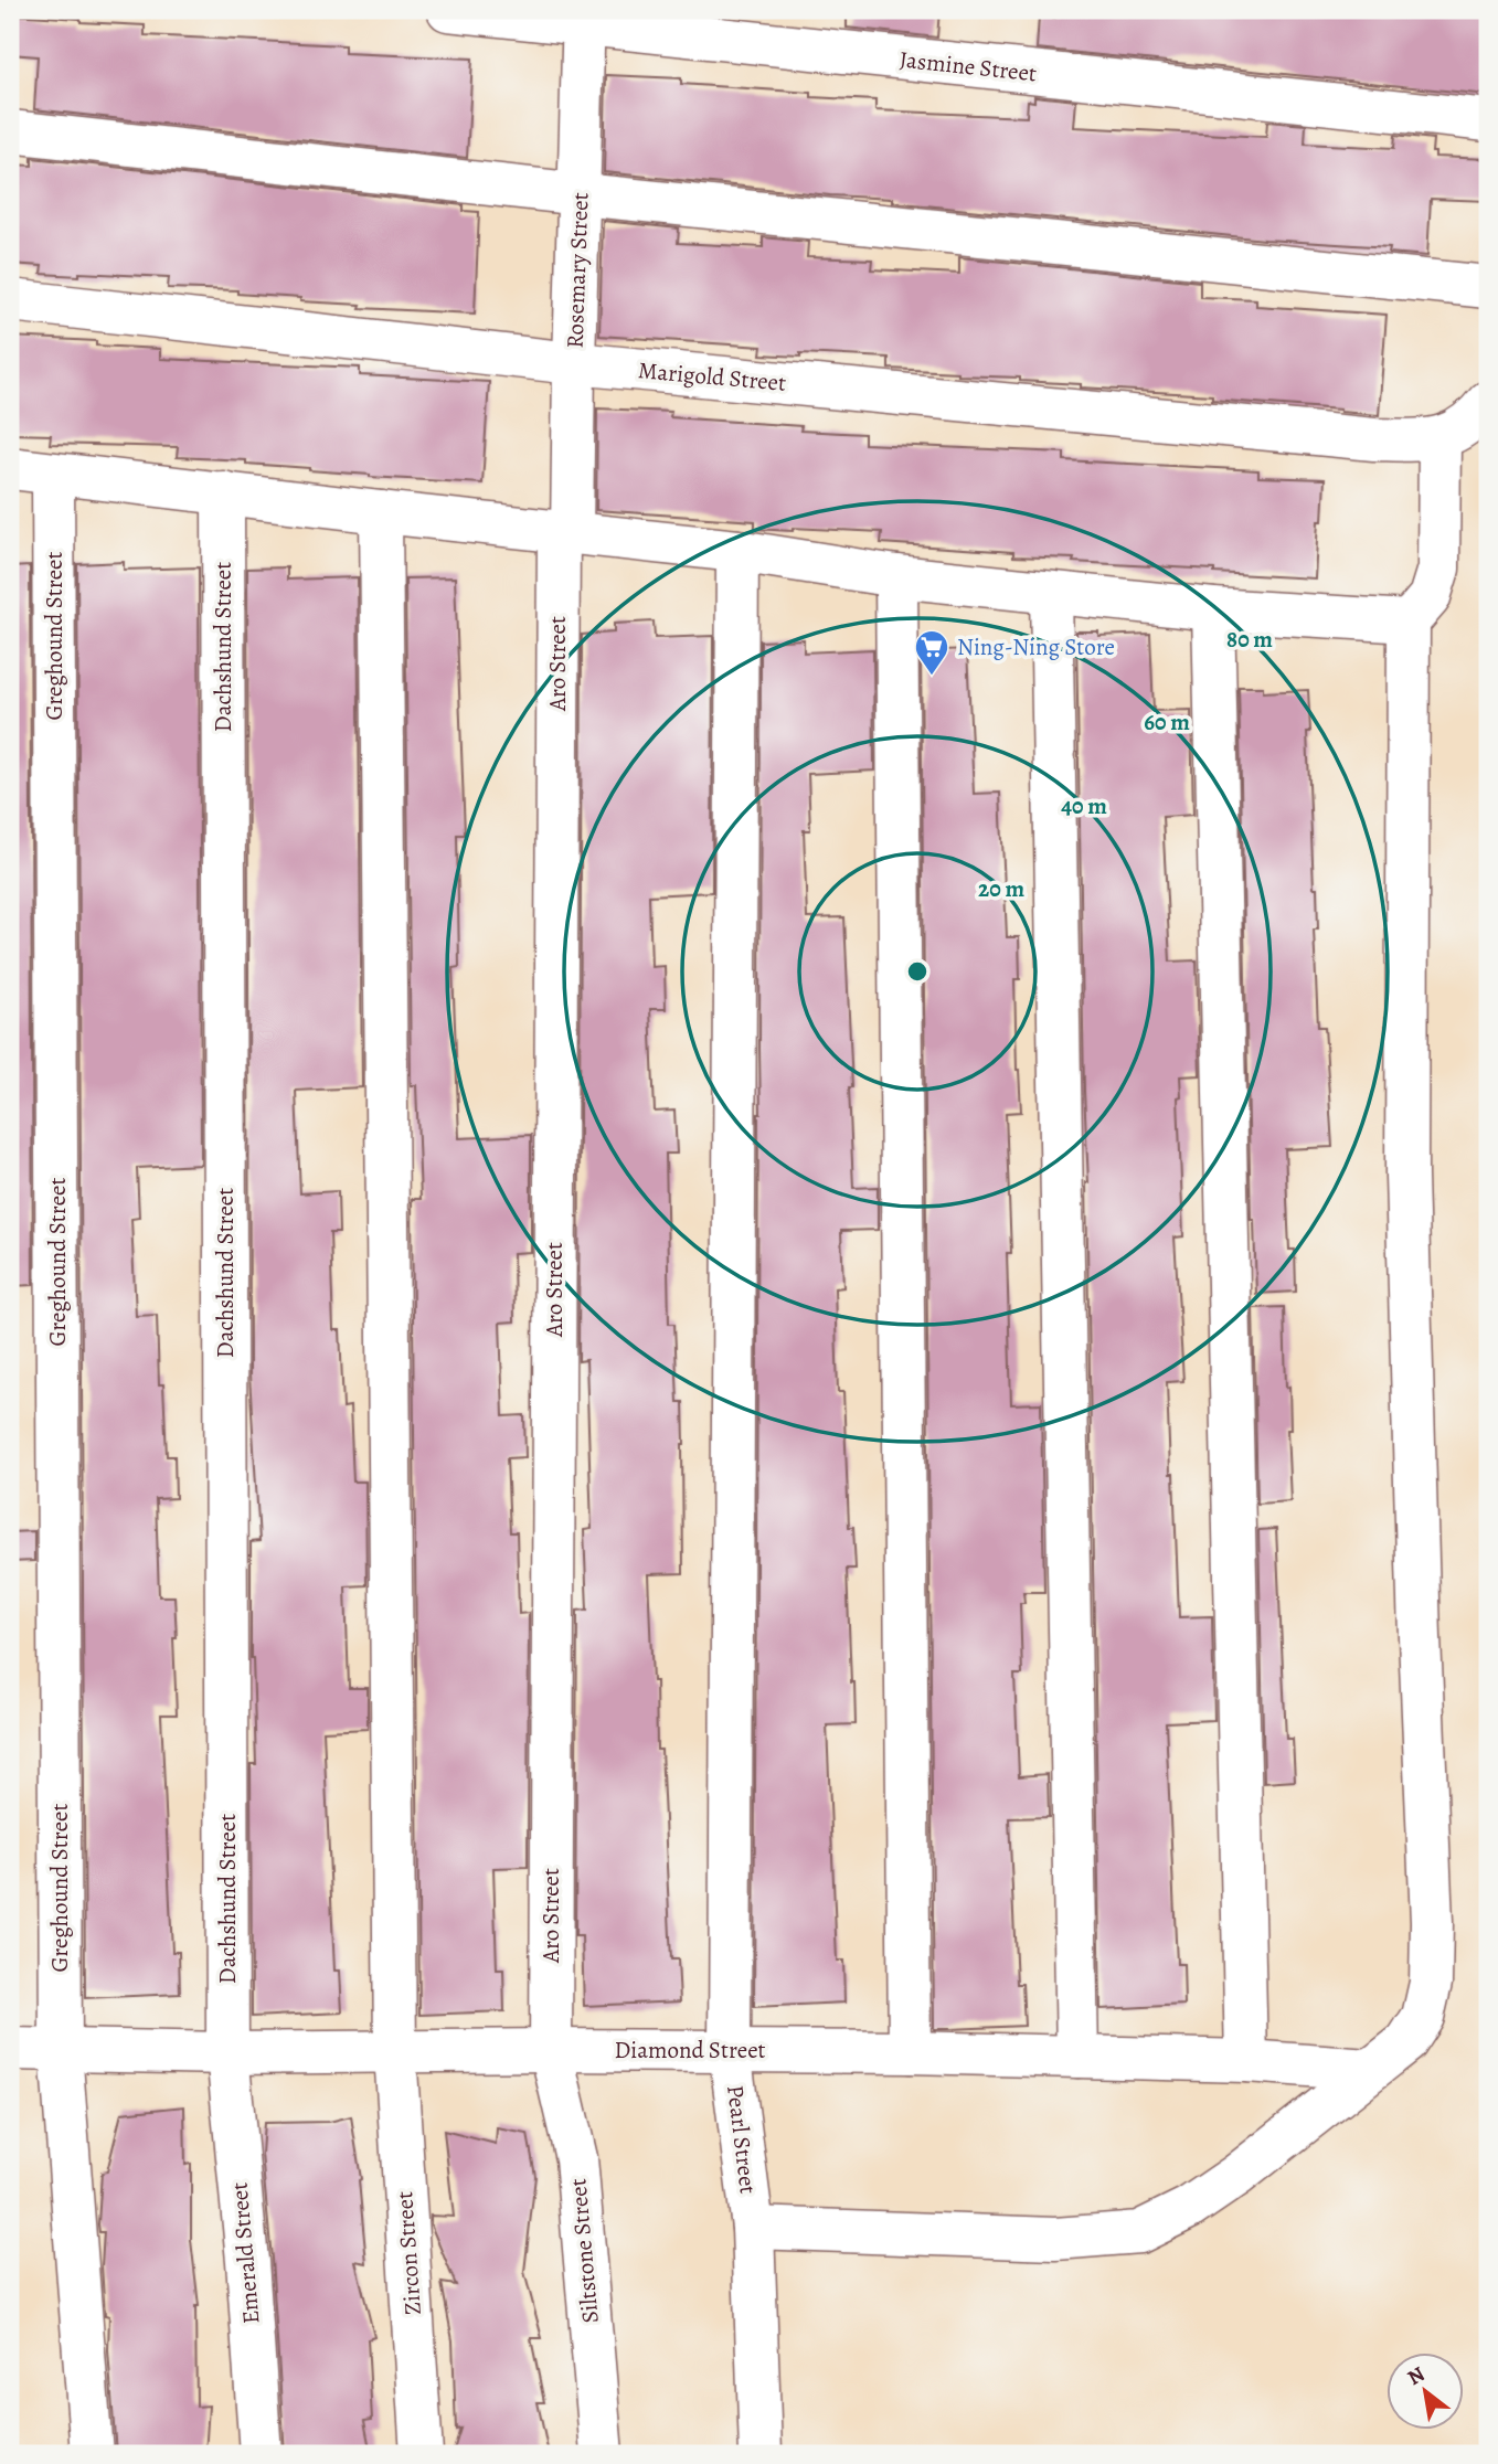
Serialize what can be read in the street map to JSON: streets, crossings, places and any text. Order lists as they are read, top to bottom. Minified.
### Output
{"streets":{"street":["Jasmine Street","Rosemary Street","Marigold Street","Greghound Street","Dachshund Street","Aro Street","Diamond Street","Pearl Street","Siltstone Street","Emerald Street","Zircon Street"]},"crossings":[["Jasmine Street","Rosemary Street"],["Rosemary Street","Marigold Street"],["Rosemary Street","Aro Street"],["Greghound Street","Diamond Street"],["Dachshund Street","Diamond Street"],["Dachshund Street","Emerald Street"],["Aro Street","Diamond Street"],["Aro Street","Siltstone Street"],["Diamond Street","Pearl Street"],["Diamond Street","Siltstone Street"],["Diamond Street","Emerald Street"],["Diamond Street","Zircon Street"]],"places":{"supermarket":["Ning-Ning Store"]},"north":"top left","rings":["80 m","60 m","40 m","20 m"]}
